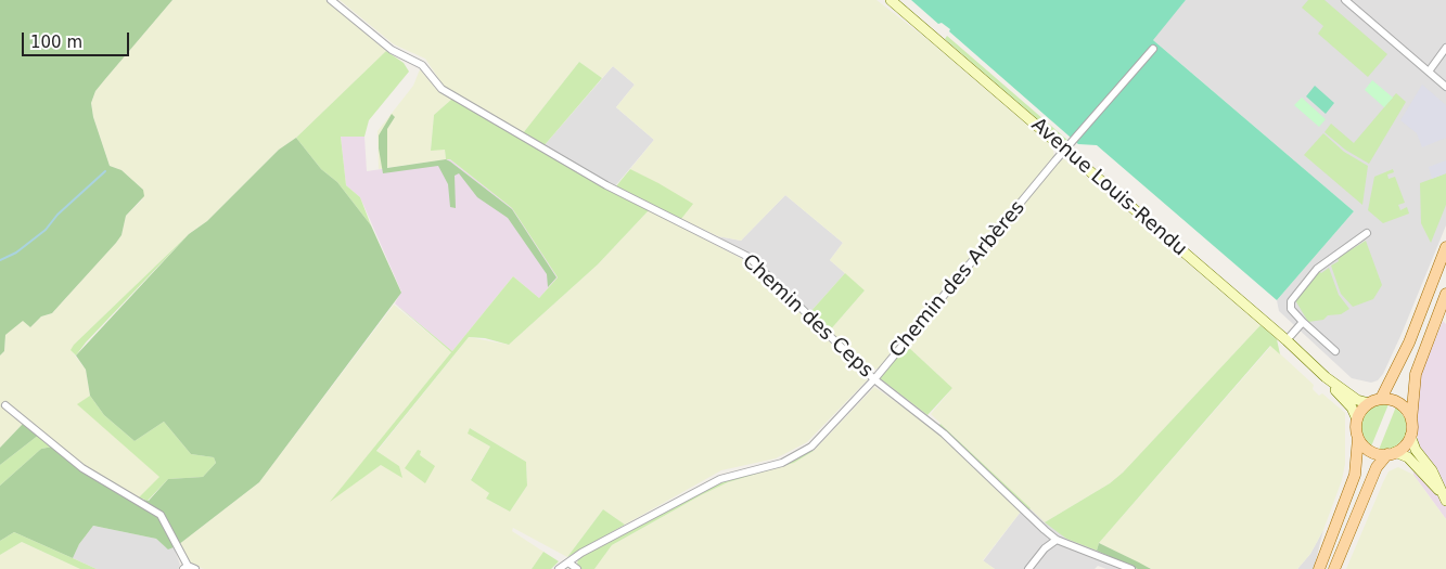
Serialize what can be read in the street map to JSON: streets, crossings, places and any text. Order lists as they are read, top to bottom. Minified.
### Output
{"streets":{"main road":["Avenue Louis-Rendu"],"street":["Chemin des Arbères","Chemin des Ceps"]},"crossings":[["Avenue Louis-Rendu","Chemin des Arbères"],["Chemin des Arbères","Chemin des Ceps"]],"scale_bar":"100 m"}
